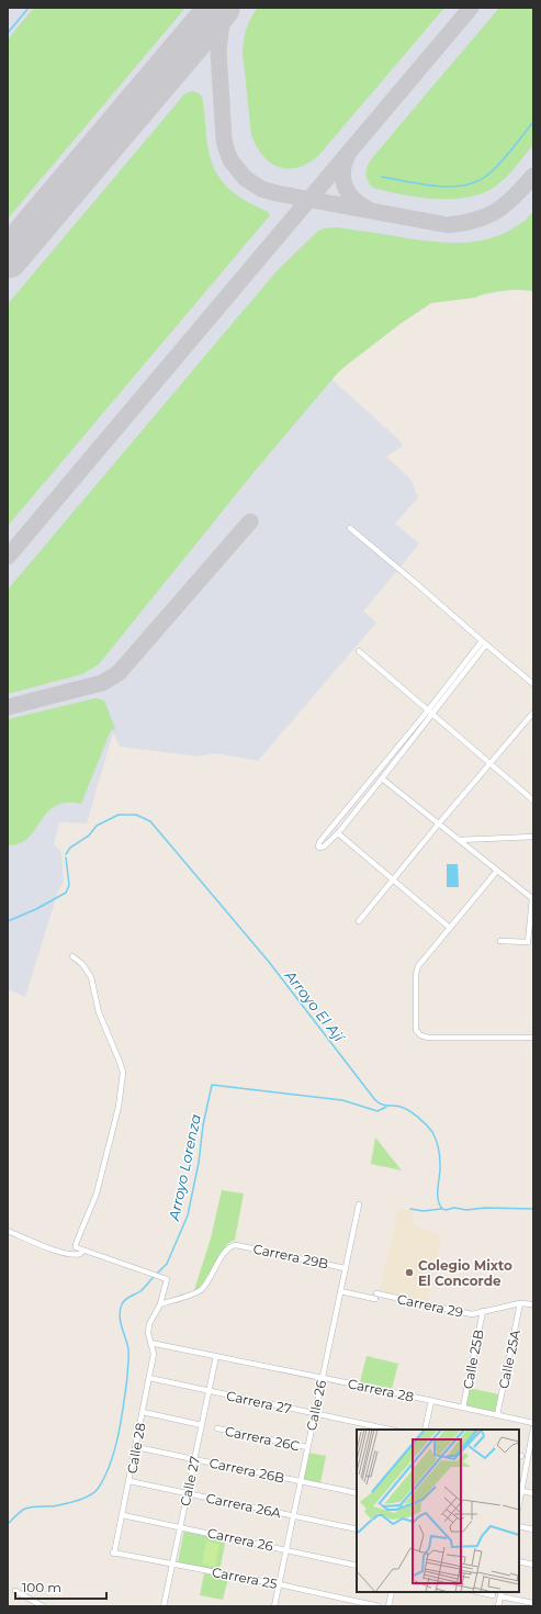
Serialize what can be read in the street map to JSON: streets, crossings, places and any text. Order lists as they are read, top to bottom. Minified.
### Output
{"streets":{"street":["Carrera 29B","Carrera 29","Calle 25B","Calle 25A","Carrera 28","Carrera 27","Calle 26","Carrera 26C","Calle 28","Carrera 26B","Calle 27","Carrera 26A","Carrera 26","Carrera 25"]},"crossings":[["Carrera 29B","Calle 26"],["Carrera 29B","Calle 28"],["Carrera 29","Calle 25B"],["Carrera 29","Calle 26"],["Calle 25B","Carrera 28"],["Calle 25A","Carrera 28"],["Carrera 28","Calle 26"],["Carrera 28","Calle 28"],["Carrera 28","Calle 27"],["Carrera 27","Calle 26"],["Carrera 27","Calle 28"],["Carrera 27","Calle 27"],["Calle 26","Carrera 26C"],["Calle 26","Carrera 26B"],["Calle 26","Carrera 26A"],["Calle 26","Carrera 26"],["Calle 26","Carrera 25"],["Calle 28","Carrera 26B"],["Calle 28","Carrera 26A"],["Calle 28","Carrera 26"],["Calle 28","Carrera 25"],["Carrera 26B","Calle 27"],["Calle 27","Carrera 26A"],["Calle 27","Carrera 26"],["Calle 27","Carrera 25"]],"water":["Arroyo El Ají","Arroyo Lorenza"],"places":["Colegio Mixto El Concorde"],"scale_bar":"100 m"}
